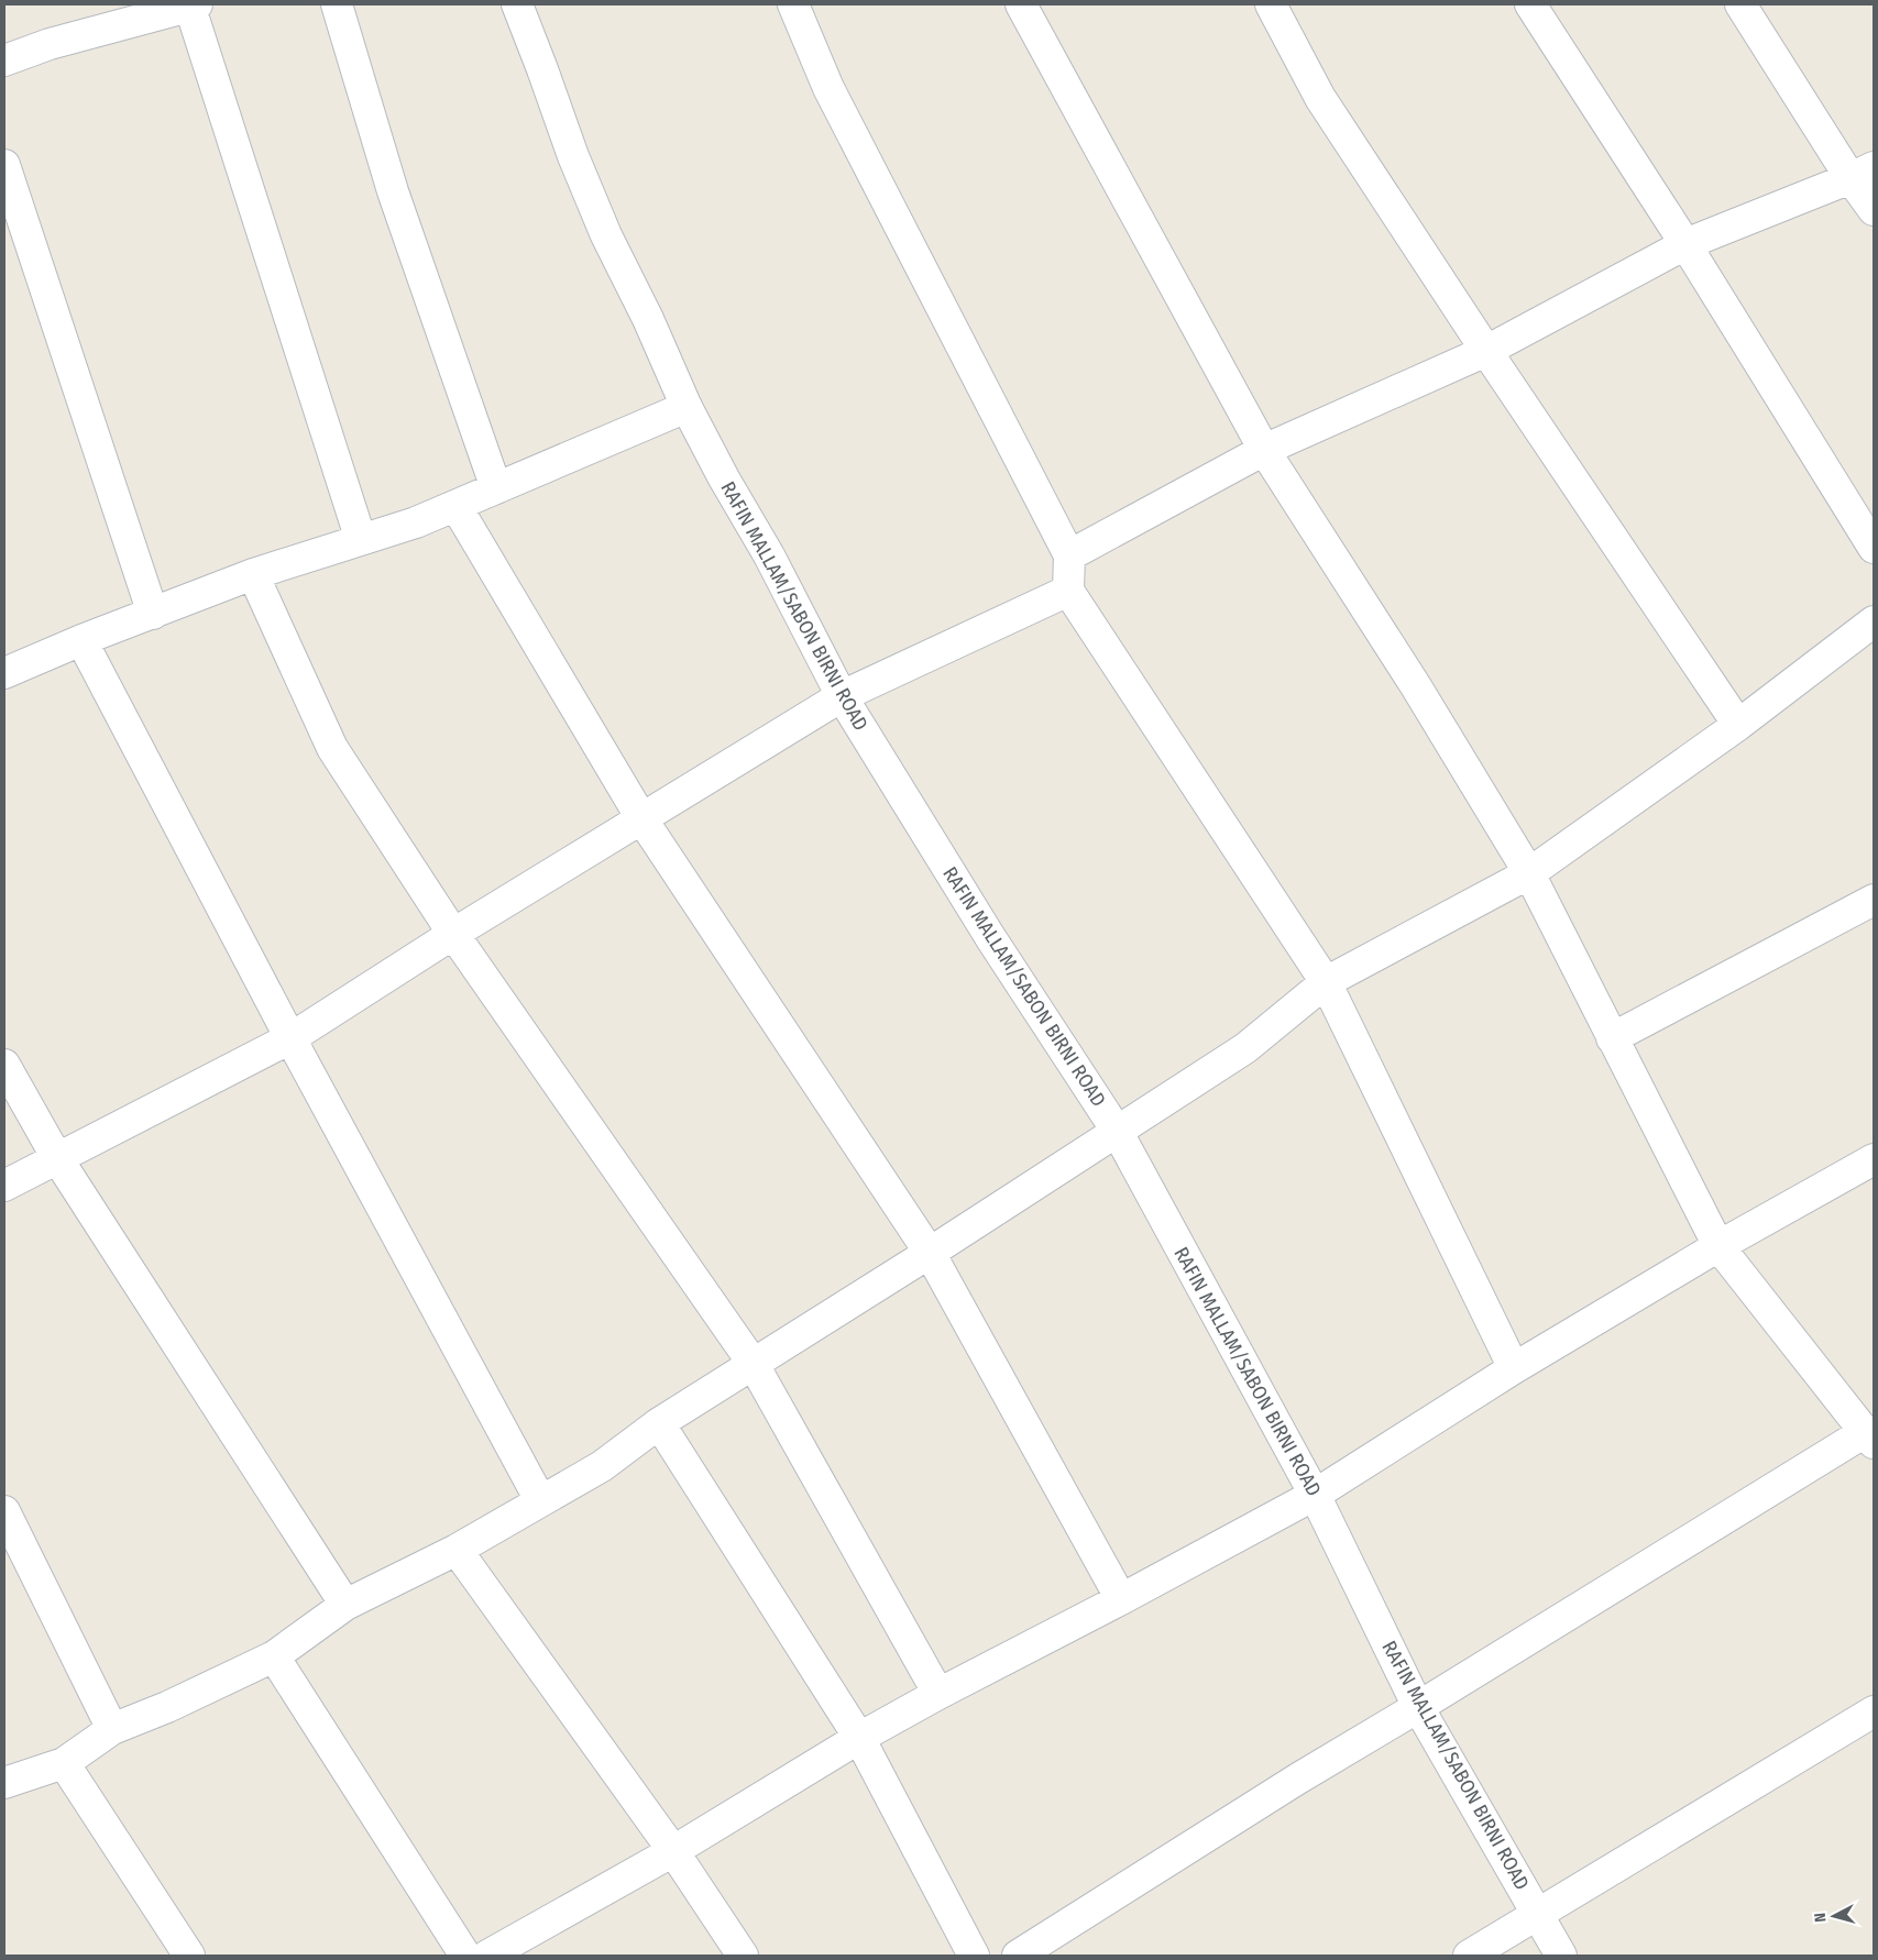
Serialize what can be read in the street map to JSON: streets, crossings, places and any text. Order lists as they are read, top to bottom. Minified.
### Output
{"streets":{"street":["RAFIN MALLAM/SABON BIRNI ROAD"]},"north":"left"}
